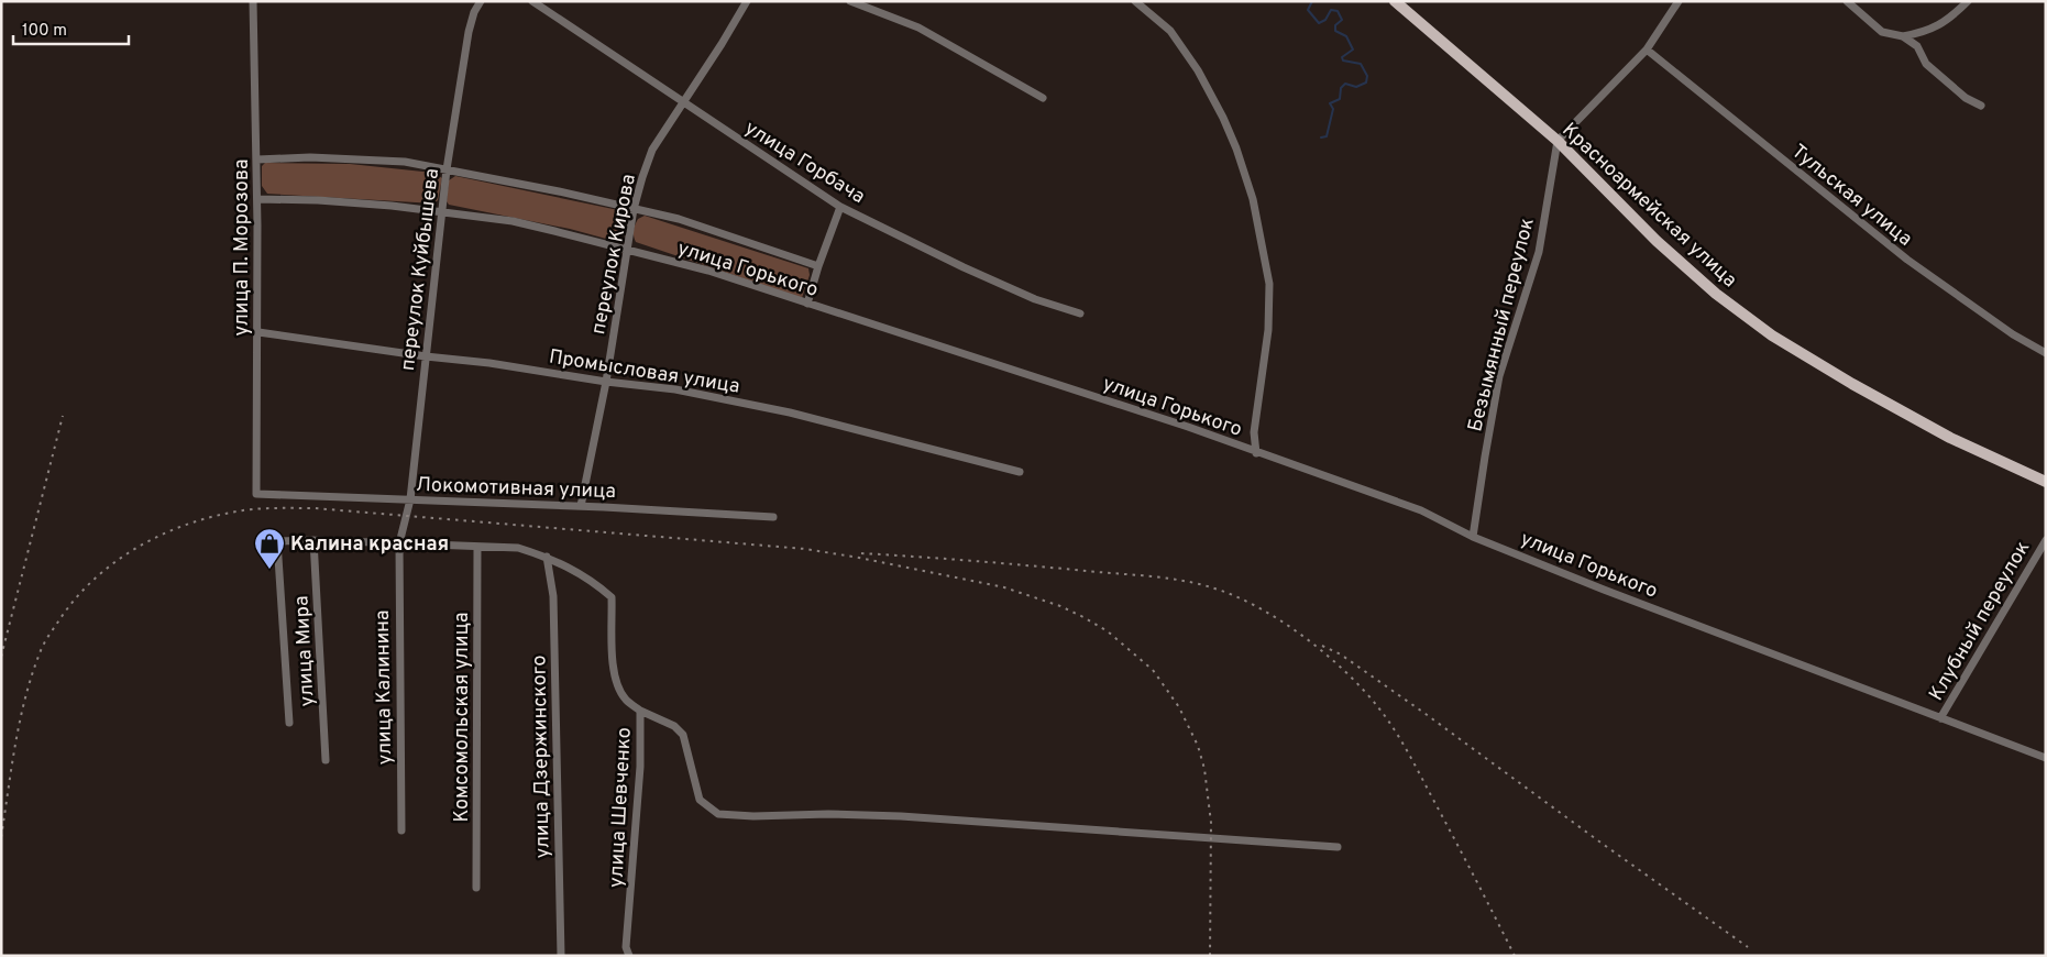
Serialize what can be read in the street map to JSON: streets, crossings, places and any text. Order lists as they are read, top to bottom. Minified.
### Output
{"streets":{"main road":["Красноармейская улица"],"street":["улица Горбача","Тульская улица","улица П. Морозова","переулок Кирова","улица Горького","переулок Куйбышева","Безымянный переулок","Промысловая улица","Локомотивная улица","Клубный переулок","улица Мира","улица Калинина","Комсомольская улица","улица Дзержинского","улица Шевченко"]},"crossings":[["улица Горбача","переулок Кирова"],["Красноармейская улица","Безымянный переулок"],["улица П. Морозова","улица Горького"],["улица П. Морозова","Промысловая улица"],["улица П. Морозова","Локомотивная улица"],["переулок Кирова","улица Горького"],["переулок Кирова","Промысловая улица"],["переулок Кирова","Локомотивная улица"],["улица Горького","переулок Куйбышева"],["улица Горького","Безымянный переулок"],["улица Горького","Клубный переулок"],["переулок Куйбышева","Промысловая улица"],["переулок Куйбышева","Локомотивная улица"],["переулок Куйбышева","улица Калинина"],["переулок Куйбышева","улица Шевченко"],["улица Мира","улица Шевченко"],["улица Калинина","улица Шевченко"],["Комсомольская улица","улица Шевченко"],["улица Дзержинского","улица Шевченко"]],"places":{"shop":["Калина красная"]},"scale_bar":"100 m"}
